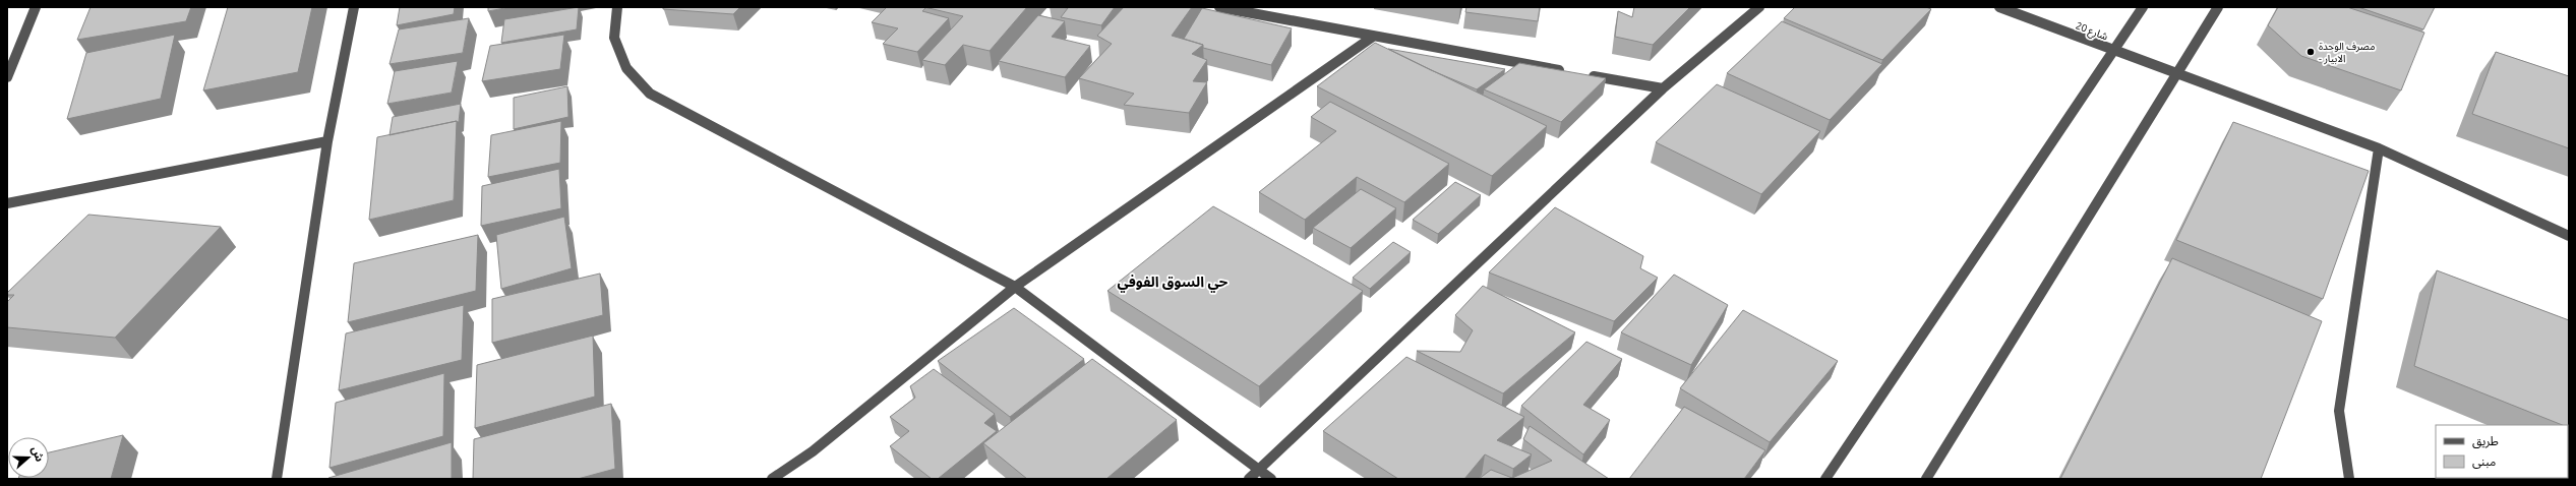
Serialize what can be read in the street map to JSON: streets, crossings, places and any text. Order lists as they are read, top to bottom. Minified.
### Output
{"streets":{"street":["شارع 20"]},"districts":["حي السوق الفوفي"],"places":["مصرف الوحدة - الابيار"],"legend":["طريق","مبنى"],"north":"right"}
